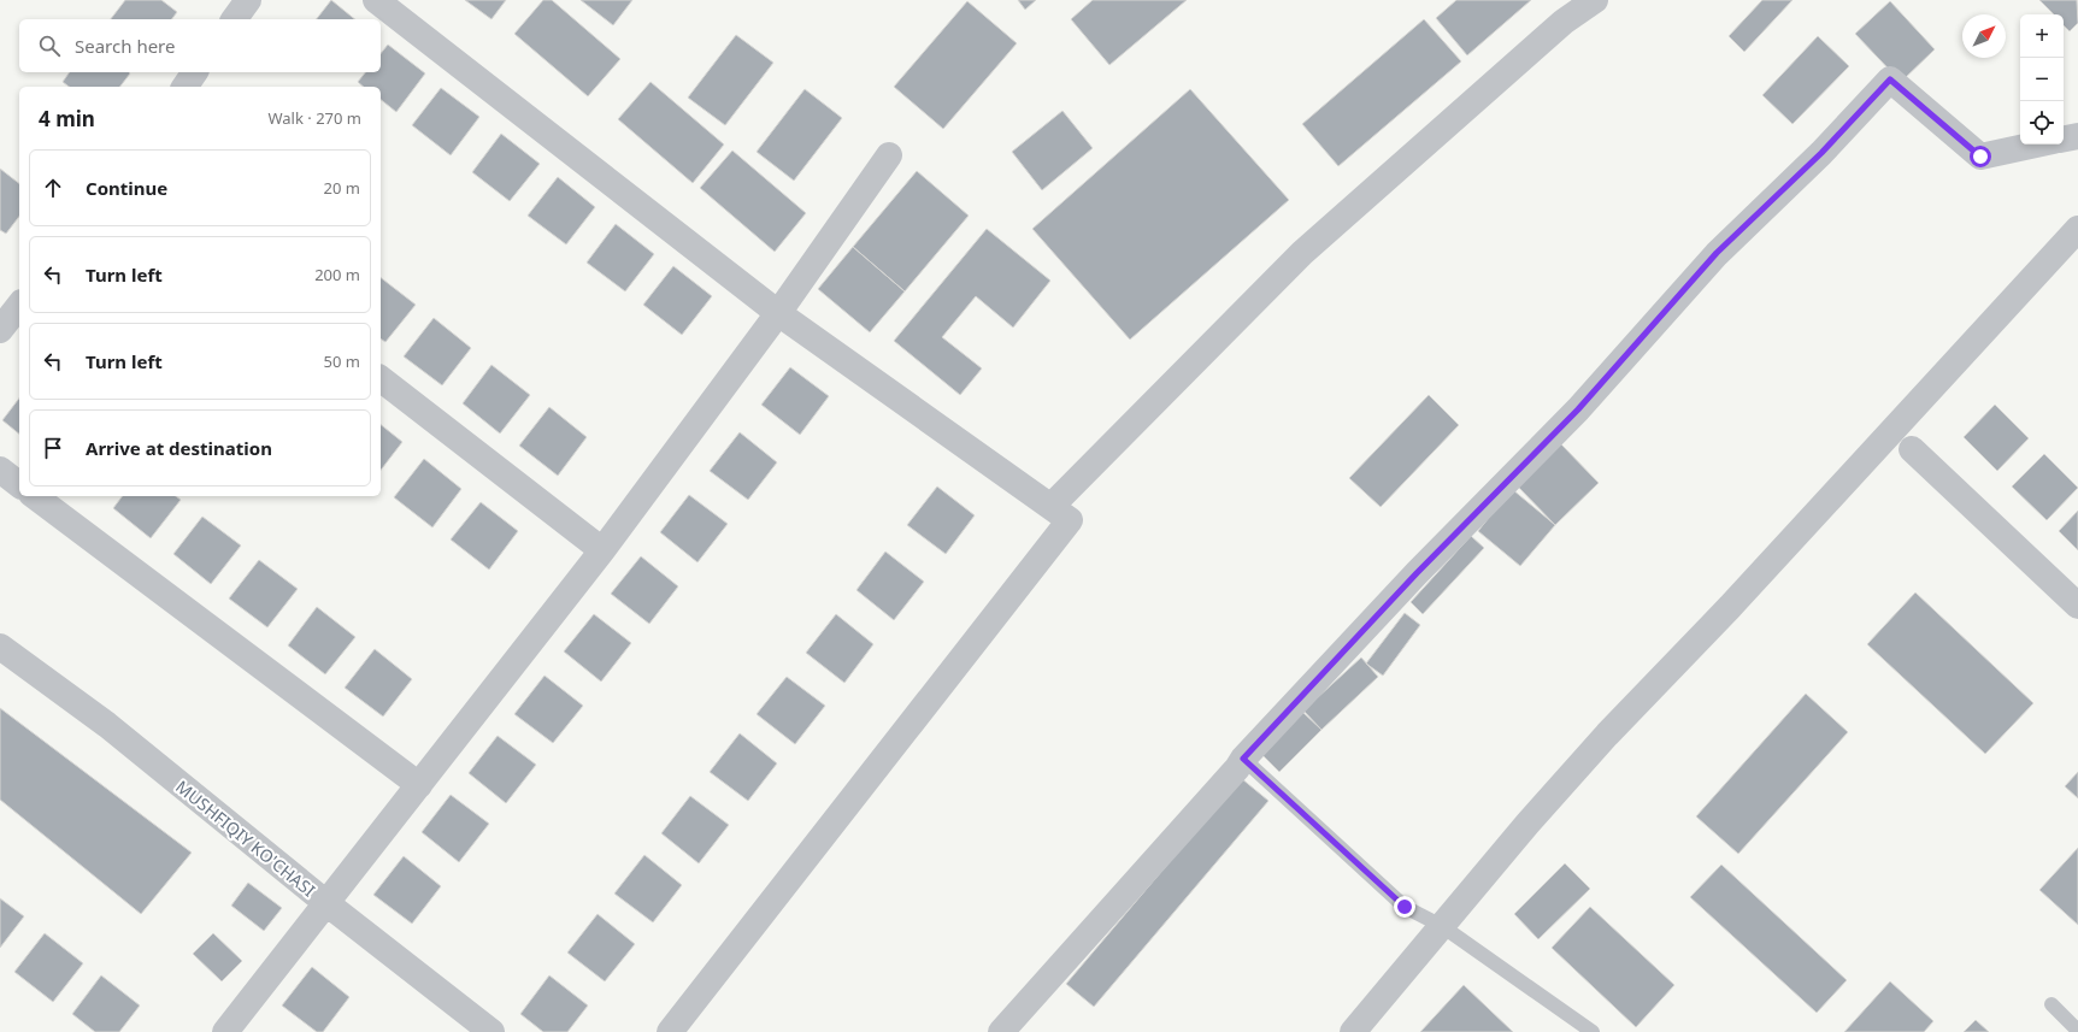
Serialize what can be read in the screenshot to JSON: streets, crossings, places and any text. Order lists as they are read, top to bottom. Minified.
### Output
{"streets":{"street":["MUSHFIQIY KO'CHASI"]},"north":"top right","page":{"map_buttons":["+","−"],"search":"Search here","heading":["4 min","Walk · 270 m"],"list":[["Continue","20 m"],["Turn left","200 m"],["Turn left","50 m"],"Arrive at destination"]}}
